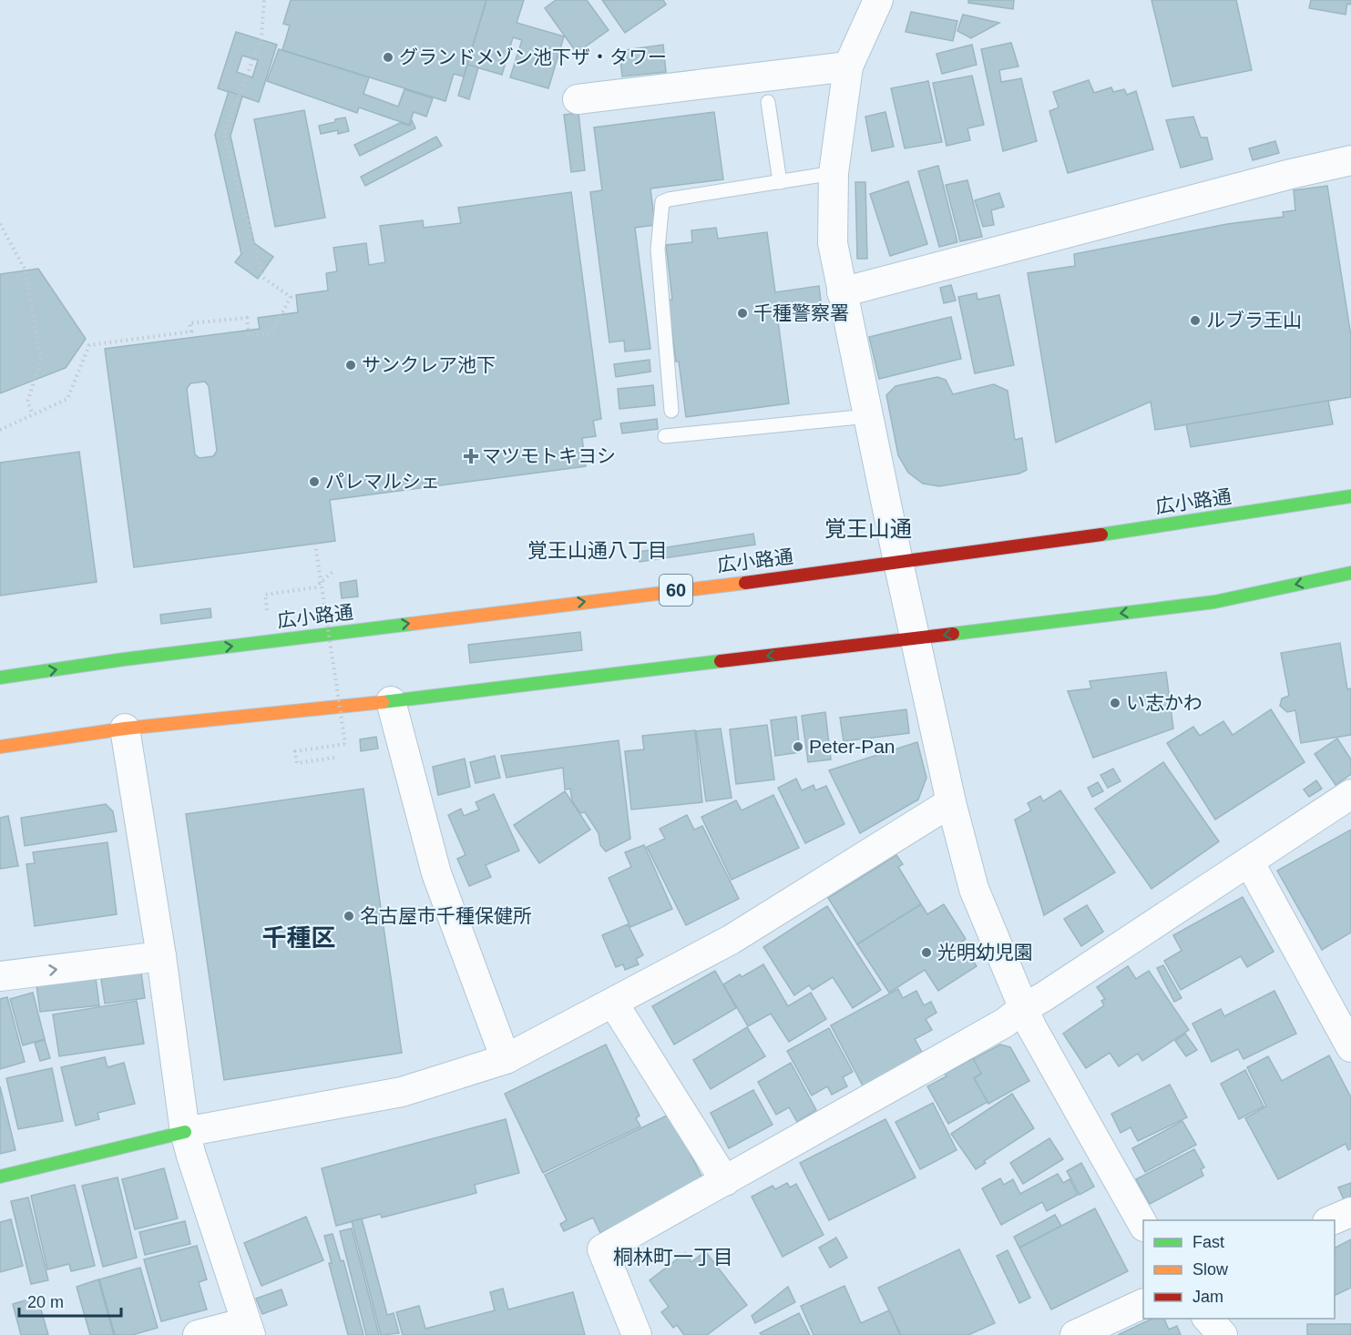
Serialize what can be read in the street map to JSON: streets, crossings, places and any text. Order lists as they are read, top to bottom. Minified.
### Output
{"streets":{"main road":["広小路通","60"]},"districts":["覚王山通","覚王山通八丁目","千種区","桐林町一丁目"],"places":{"other":["グランドメゾン池下ザ・タワー","千種警察署","ルブラ王山","サンクレア池下","パレマルシェ","い志かわ","Peter-Pan","名古屋市千種保健所","光明幼児園"],"health":["マツモトキヨシ"]},"legend":["Fast","Slow","Jam"],"scale_bar":"20 m"}
